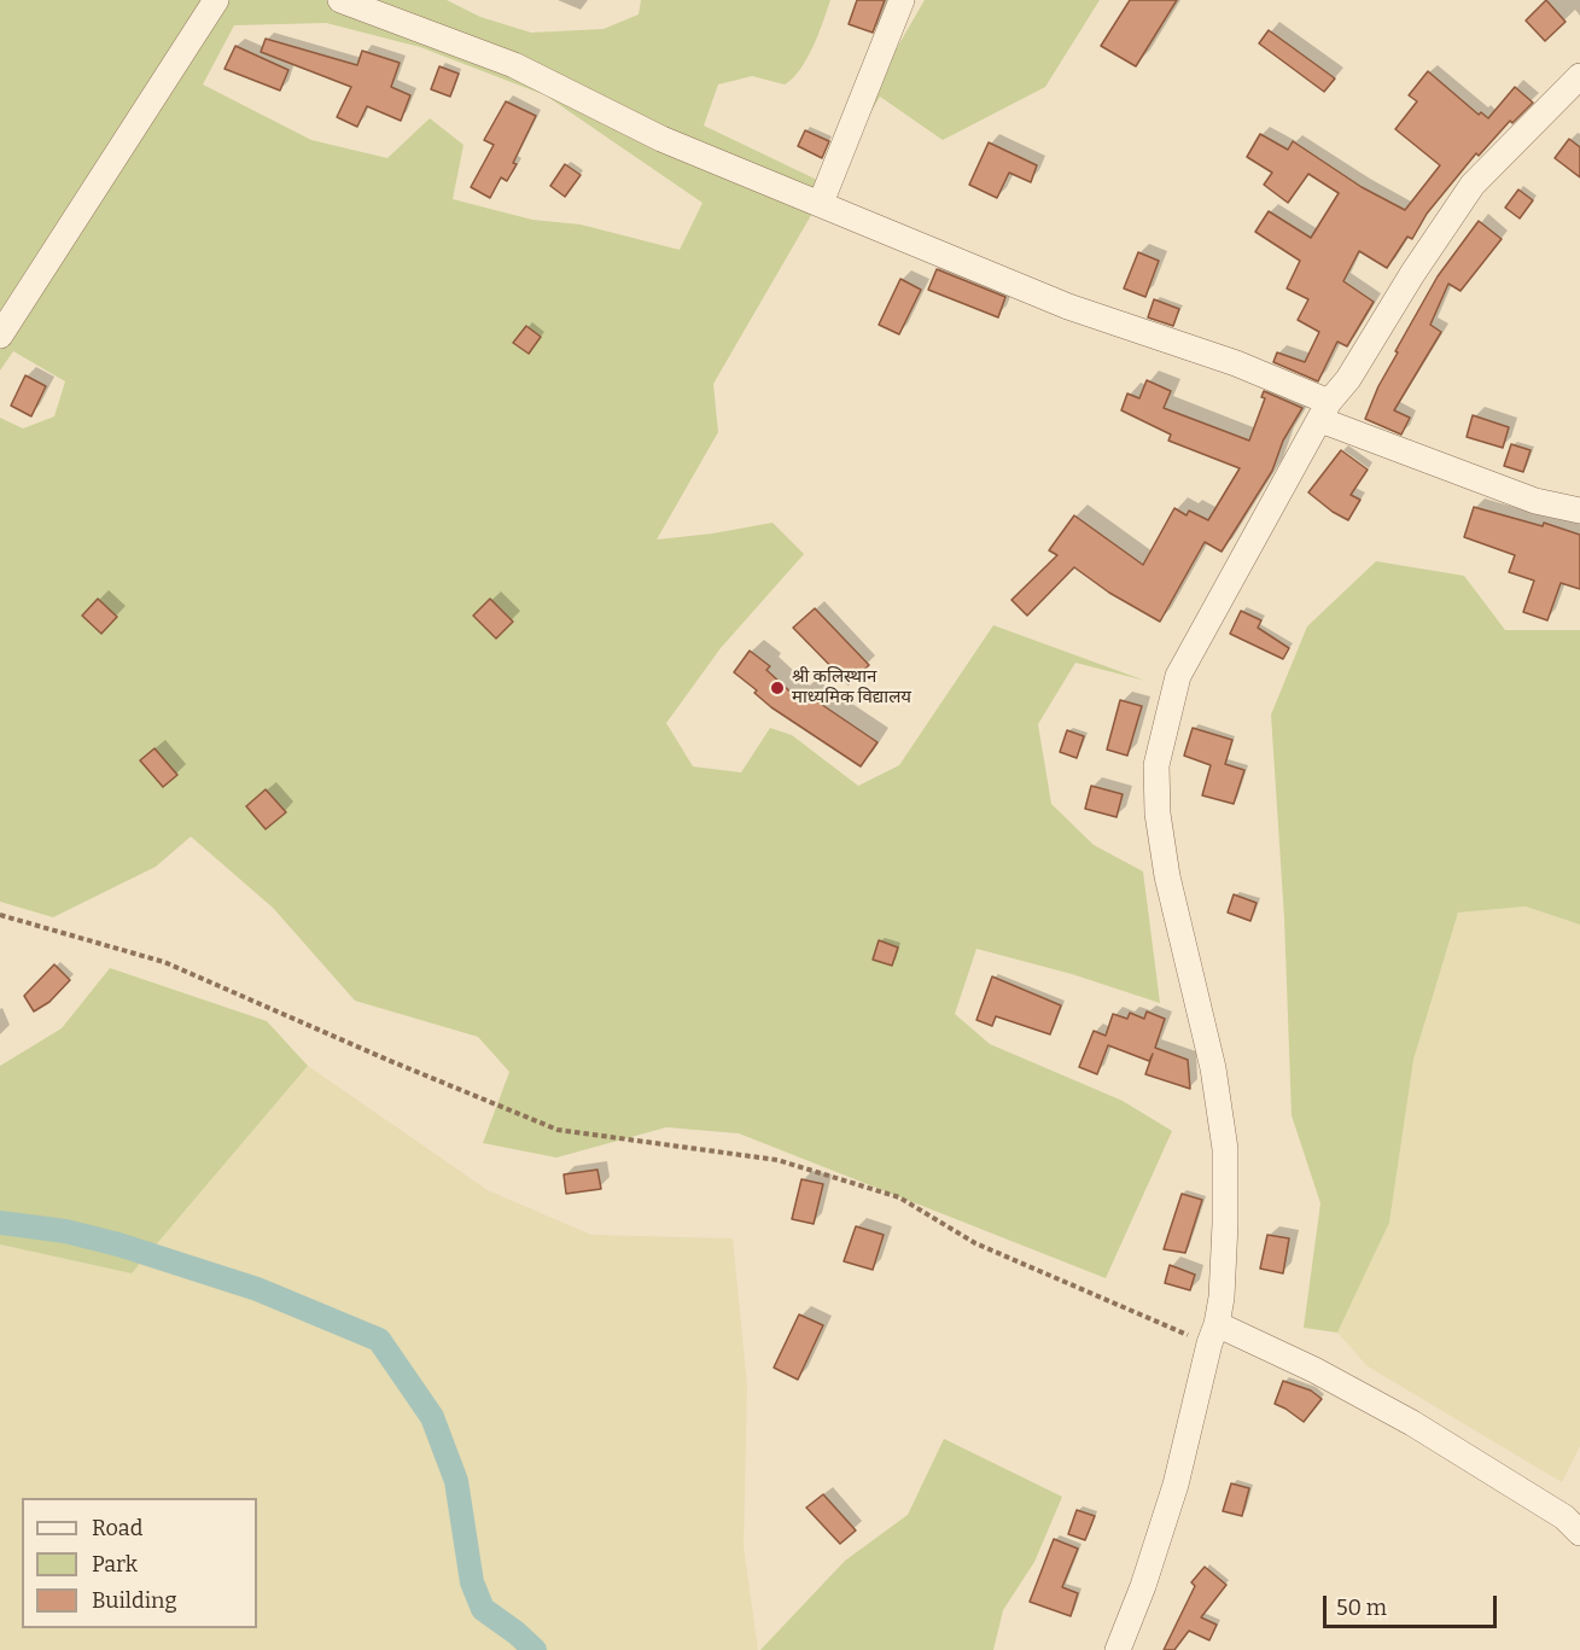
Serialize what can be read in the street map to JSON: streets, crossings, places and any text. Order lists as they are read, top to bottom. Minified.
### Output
{"places":["श्री कलिस्थान माध्यमिक विद्यालय"],"legend":["Road","Park","Building"],"scale_bar":"50 m"}
